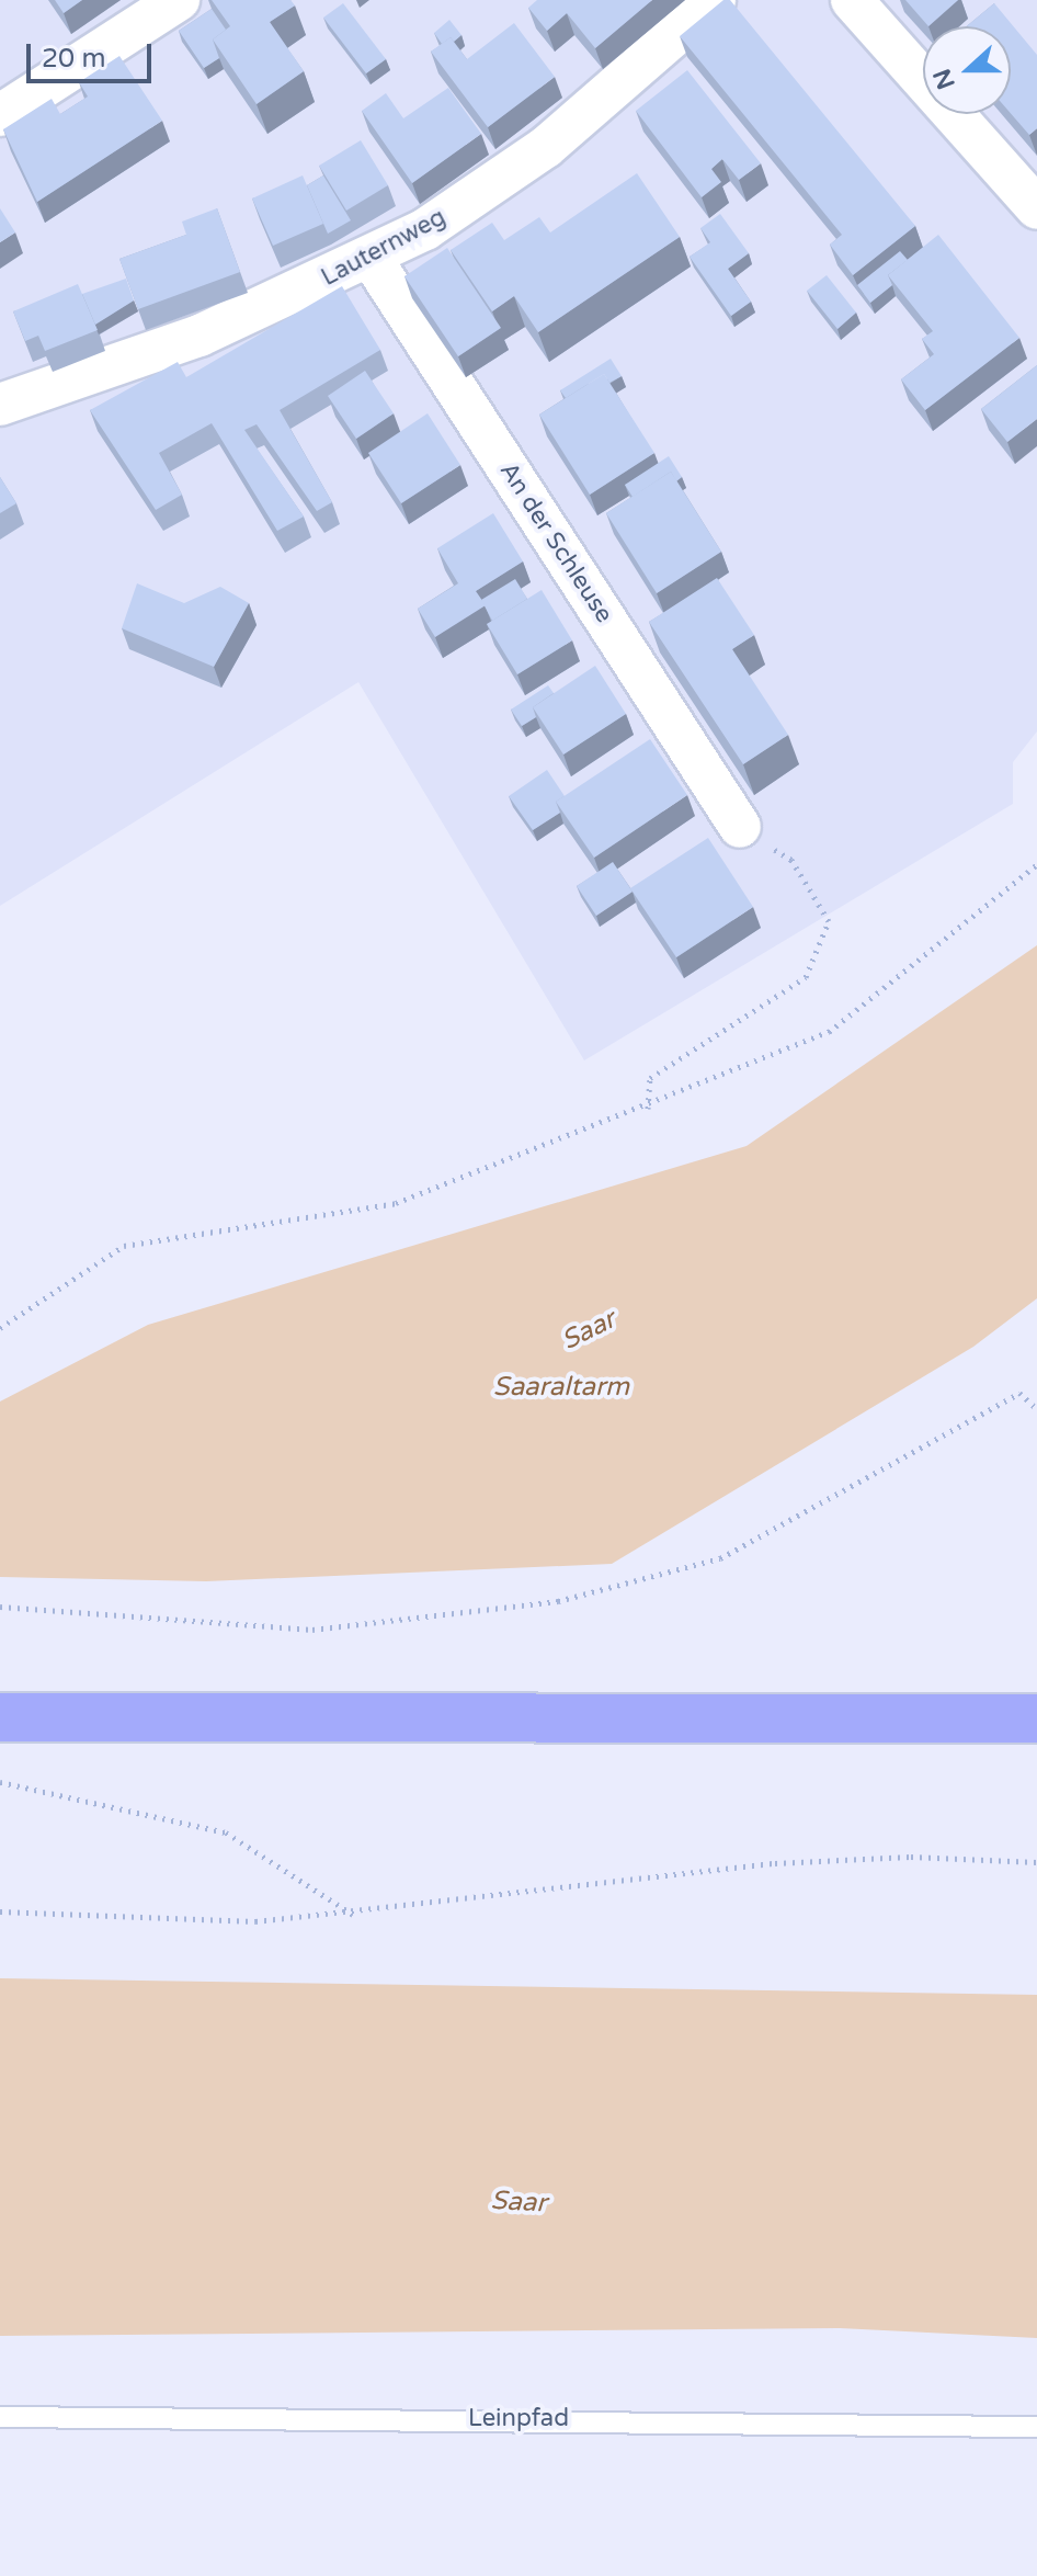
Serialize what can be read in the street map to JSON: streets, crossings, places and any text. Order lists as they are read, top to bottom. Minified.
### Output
{"streets":{"street":["Lauternweg","An der Schleuse"],"lane":["Leinpfad"]},"crossings":[["Lauternweg","An der Schleuse"]],"water":["Saar","Saaraltarm"],"scale_bar":"20 m","north":"left"}
